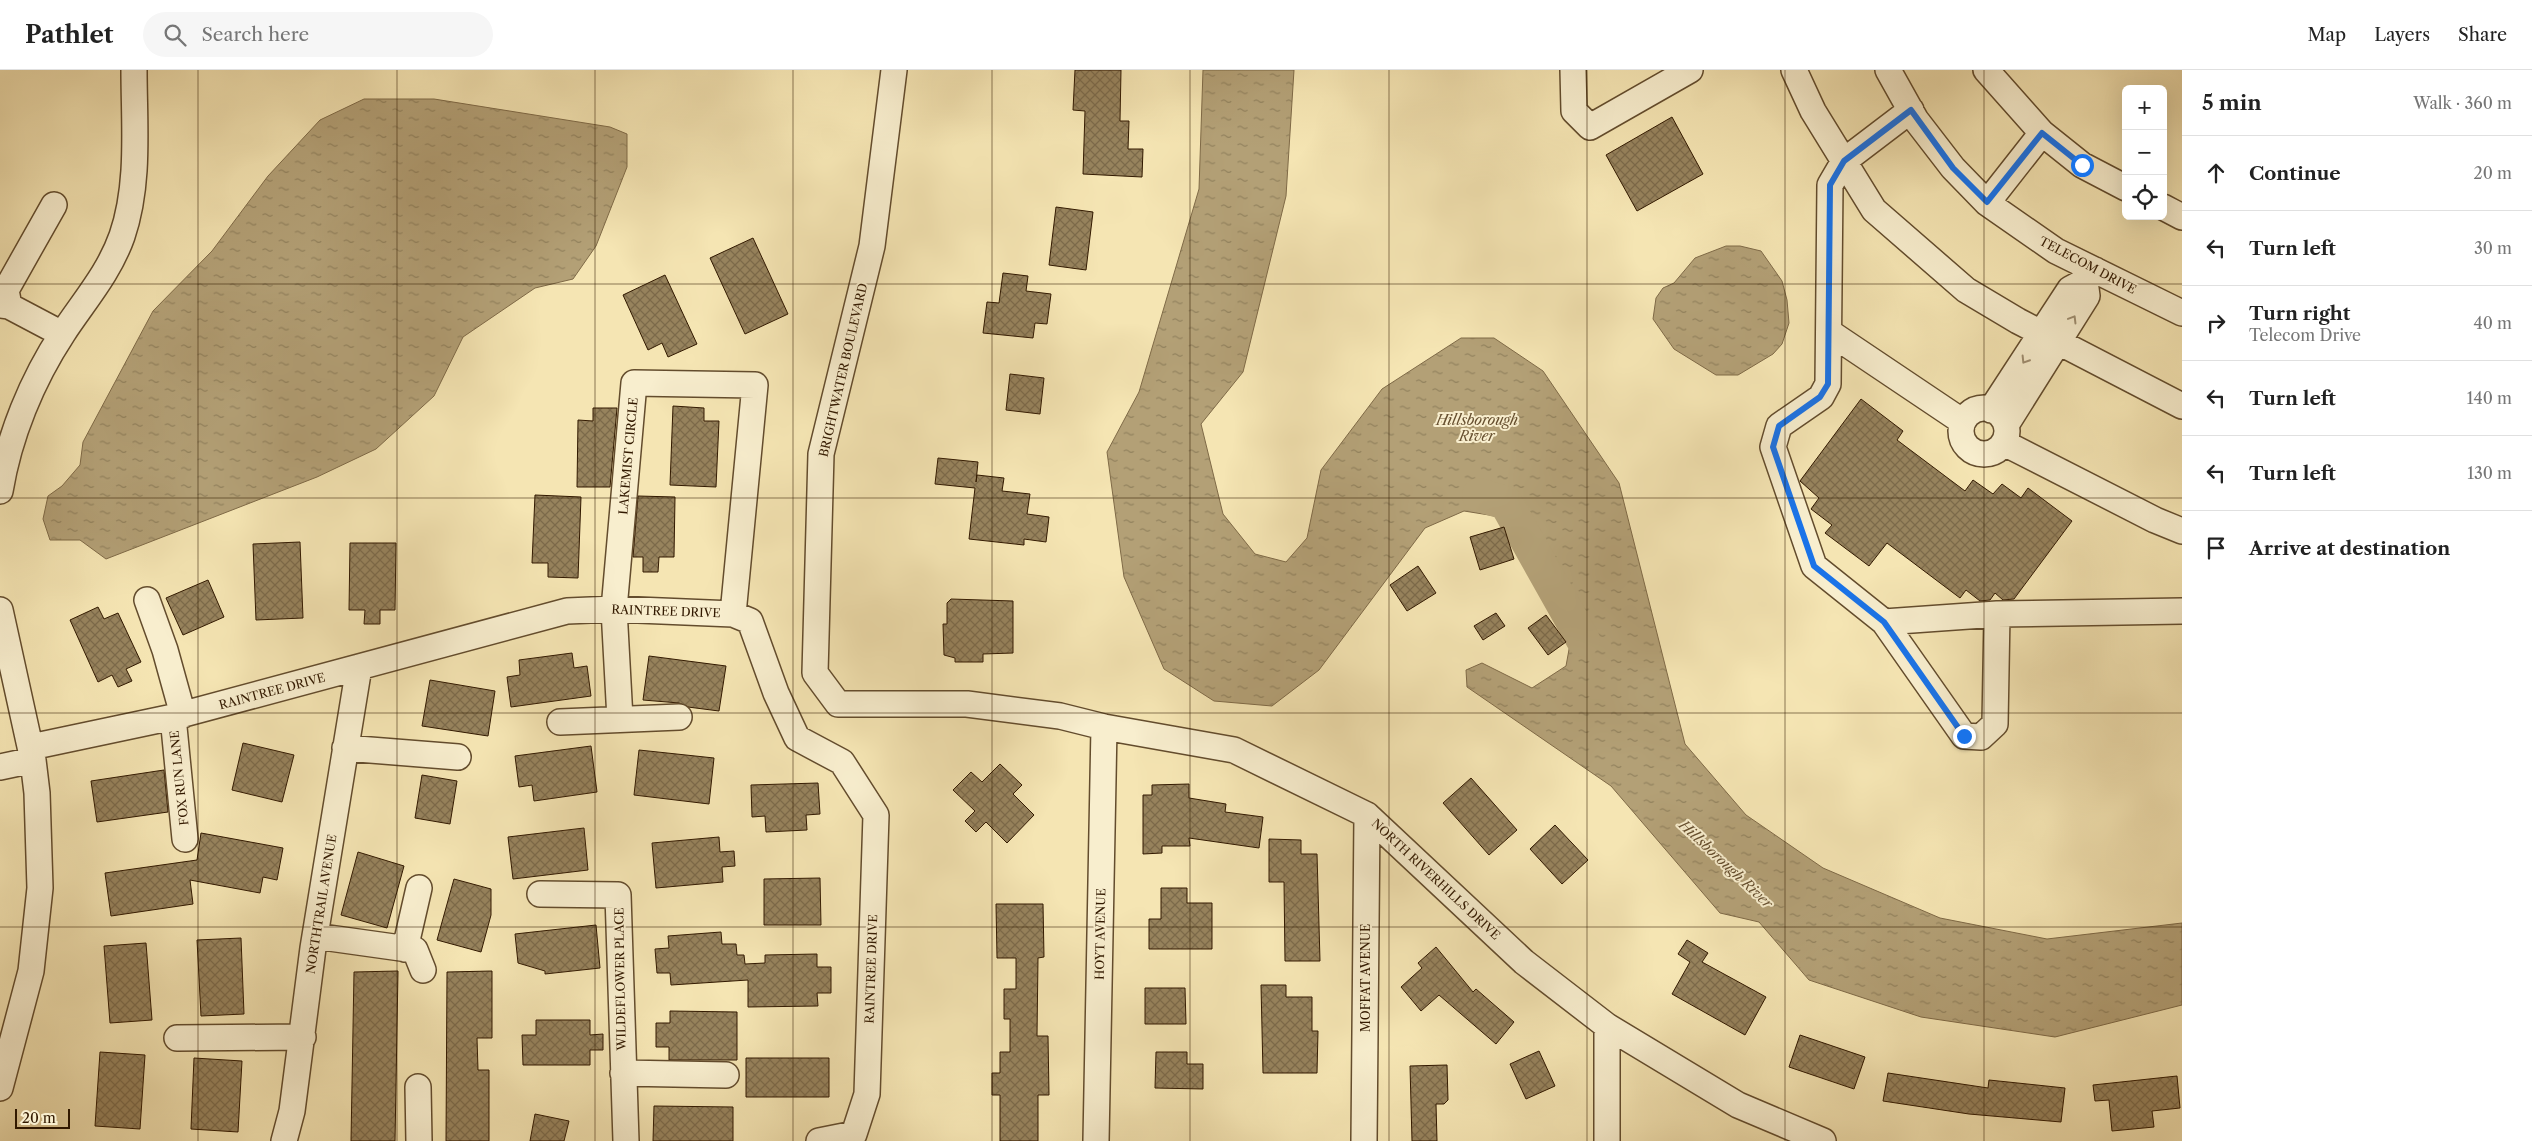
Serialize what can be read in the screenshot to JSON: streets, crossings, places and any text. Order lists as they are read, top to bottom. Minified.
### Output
{"streets":{"street":["TELECOM DRIVE","BRIGHTWATER BOULEVARD","LAKEMIST CIRCLE","RAINTREE DRIVE","FOX RUN LANE","NORTH RIVERHILLS DRIVE","NORTHTRAIL AVENUE","HOYT AVENUE","MOFFAT AVENUE","WILDEFLOWER PLACE"]},"crossings":[["BRIGHTWATER BOULEVARD","NORTH RIVERHILLS DRIVE"],["LAKEMIST CIRCLE","RAINTREE DRIVE"],["RAINTREE DRIVE","FOX RUN LANE"],["RAINTREE DRIVE","NORTHTRAIL AVENUE"],["NORTH RIVERHILLS DRIVE","HOYT AVENUE"],["NORTH RIVERHILLS DRIVE","MOFFAT AVENUE"]],"water":["Hillsborough River"],"scale_bar":"20 m","page":{"header":"Pathlet","search":"Search here","nav":["Map","Layers","Share"],"heading":["5 min","Walk · 360 m"],"map_buttons":["+","−"],"list":[["Continue","20 m"],["Turn left","30 m"],["Turn right","Telecom Drive","40 m"],["Turn left","140 m"],["Turn left","130 m"],"Arrive at destination"],"scale":"20 m"}}
